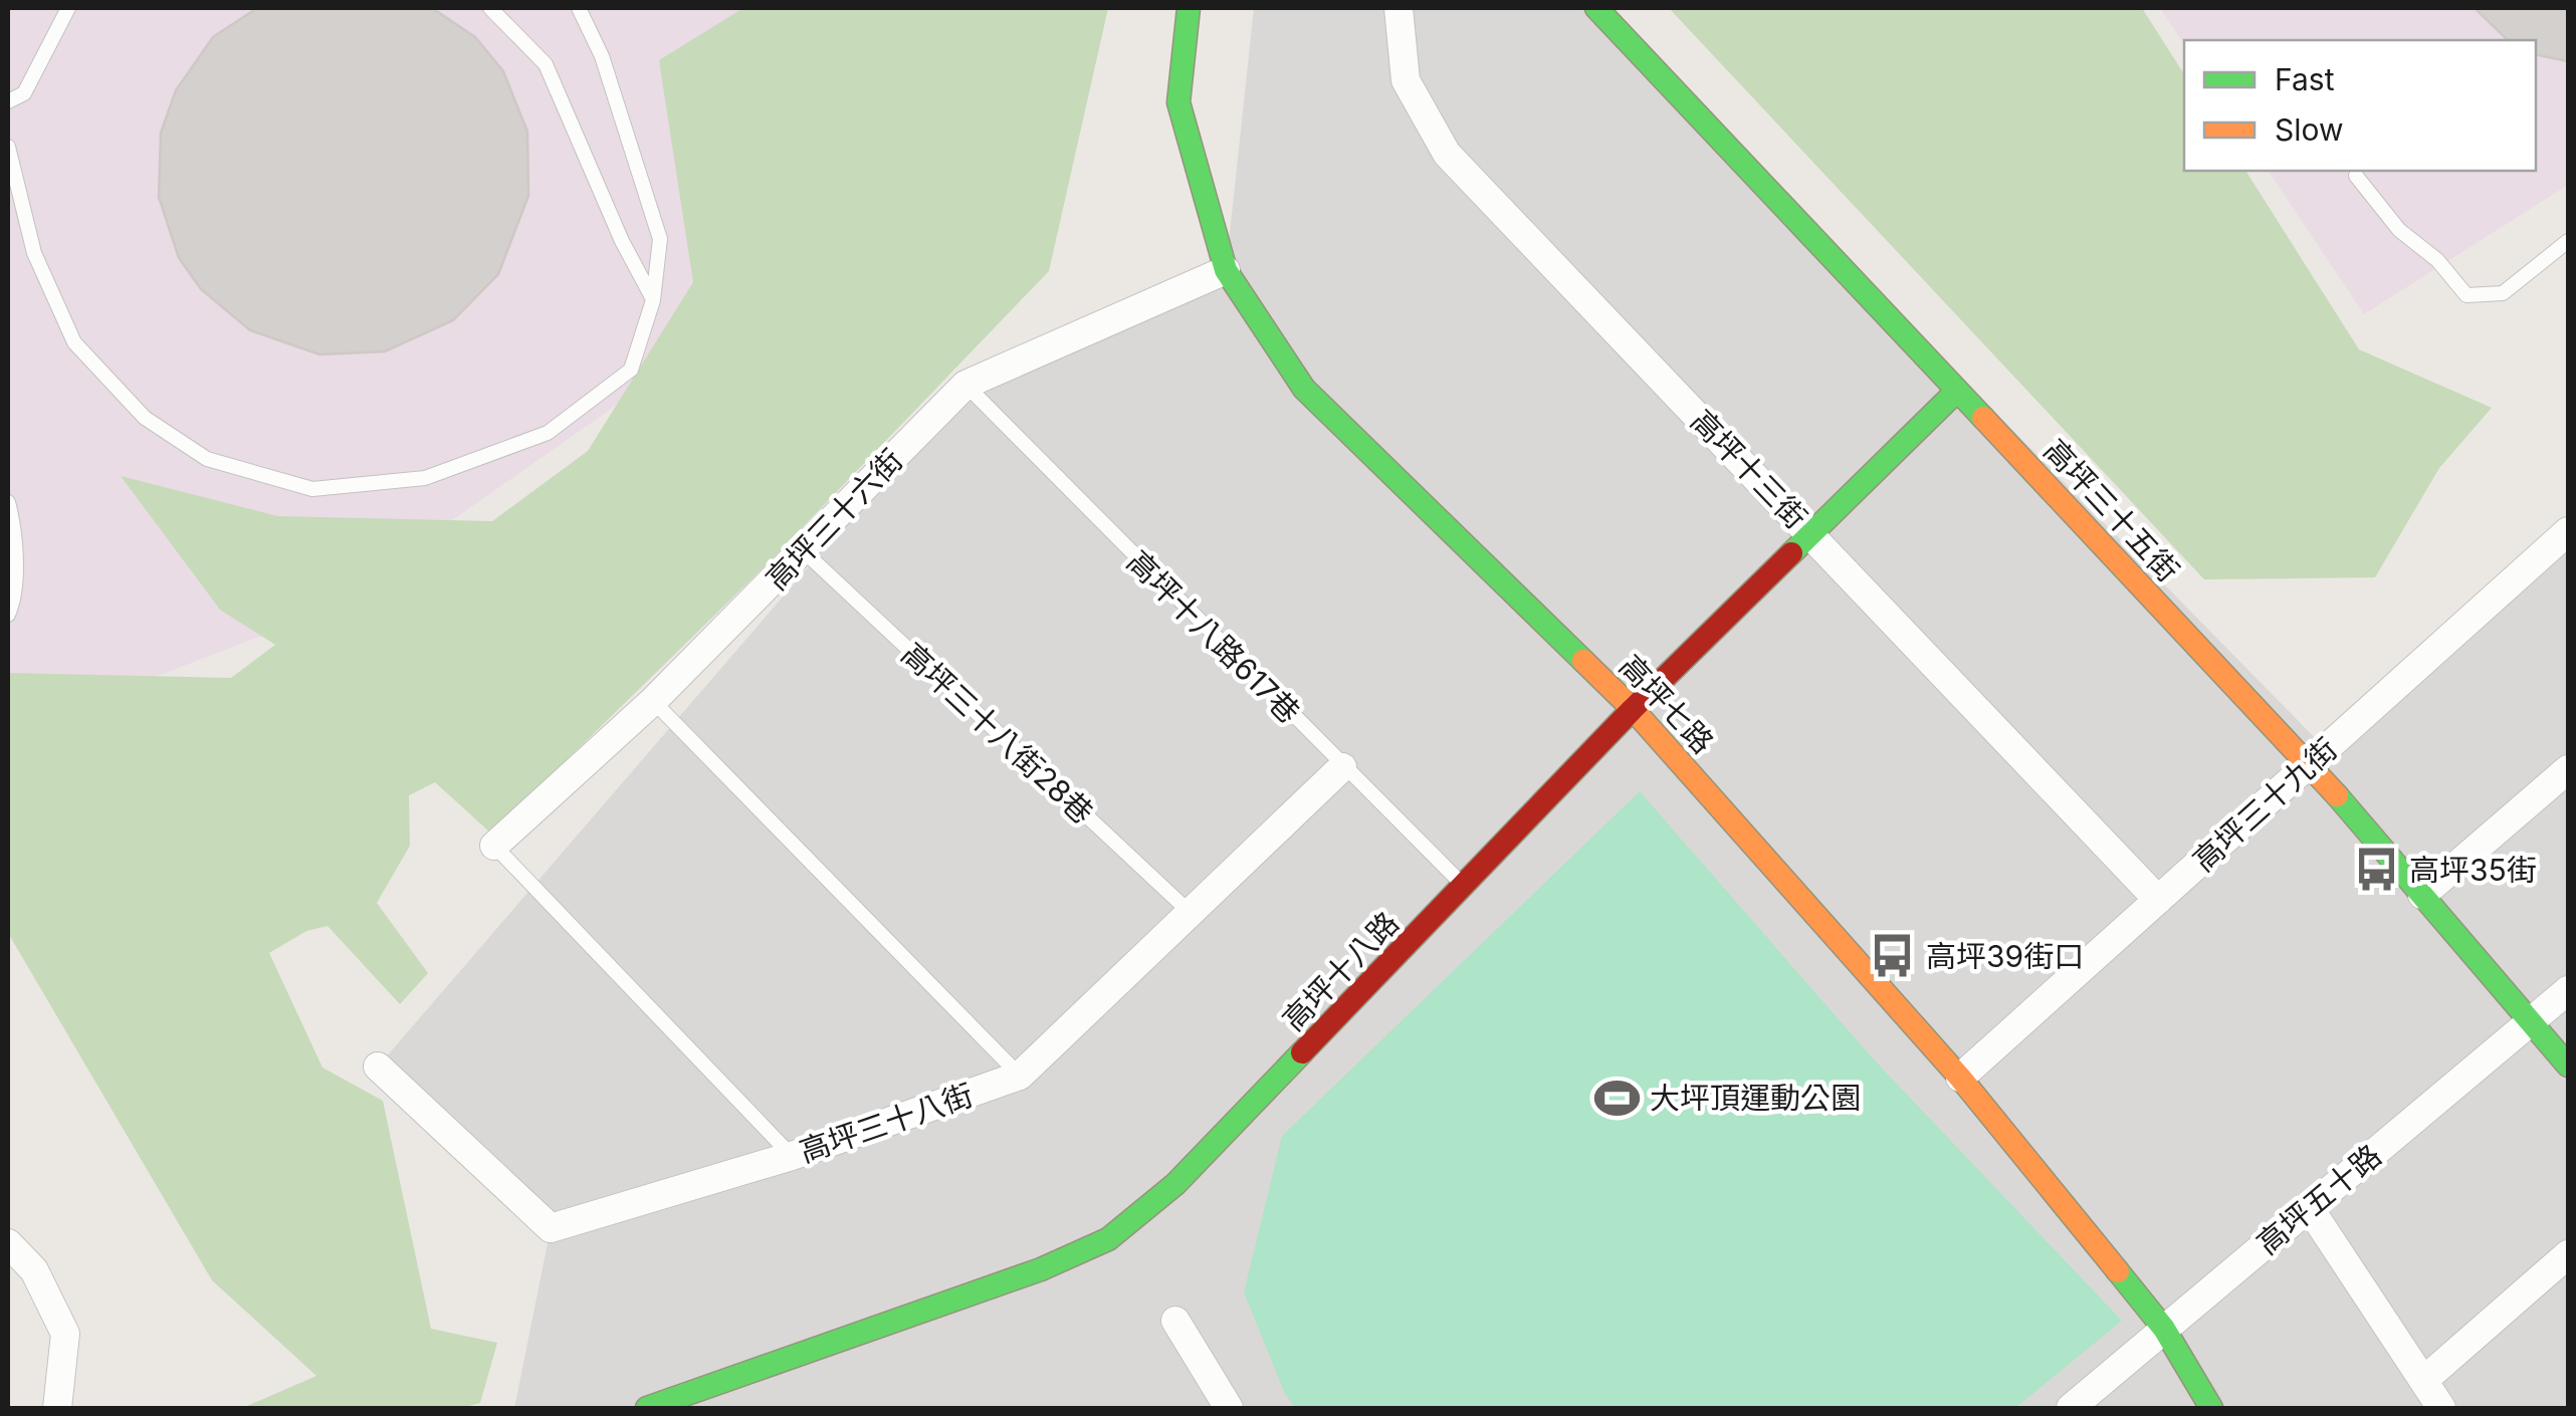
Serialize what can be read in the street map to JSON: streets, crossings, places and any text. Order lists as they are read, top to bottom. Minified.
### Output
{"streets":{"street":["高坪十三街","高坪三十五街","高坪三十六街","高坪七路","高坪三十九街","高坪十八路","高坪三十八街","高坪五十路"],"lane":["高坪十八路617巷","高坪三十八街28巷"]},"crossings":[["高坪十三街","高坪三十九街"],["高坪十三街","高坪十八路"],["高坪三十五街","高坪三十九街"],["高坪三十五街","高坪十八路"],["高坪三十五街","高坪五十路"],["高坪三十六街","高坪十八路617巷"],["高坪三十六街","高坪七路"],["高坪三十六街","高坪三十八街28巷"],["高坪十八路617巷","高坪十八路"],["高坪十八路617巷","高坪三十八街"],["高坪七路","高坪三十九街"],["高坪七路","高坪十八路"],["高坪七路","高坪五十路"],["高坪三十八街28巷","高坪三十八街"]],"places":{"bus stop":["高坪35街","高坪39街口"],"sports":["大坪頂運動公園"]},"legend":["Fast","Slow"]}
